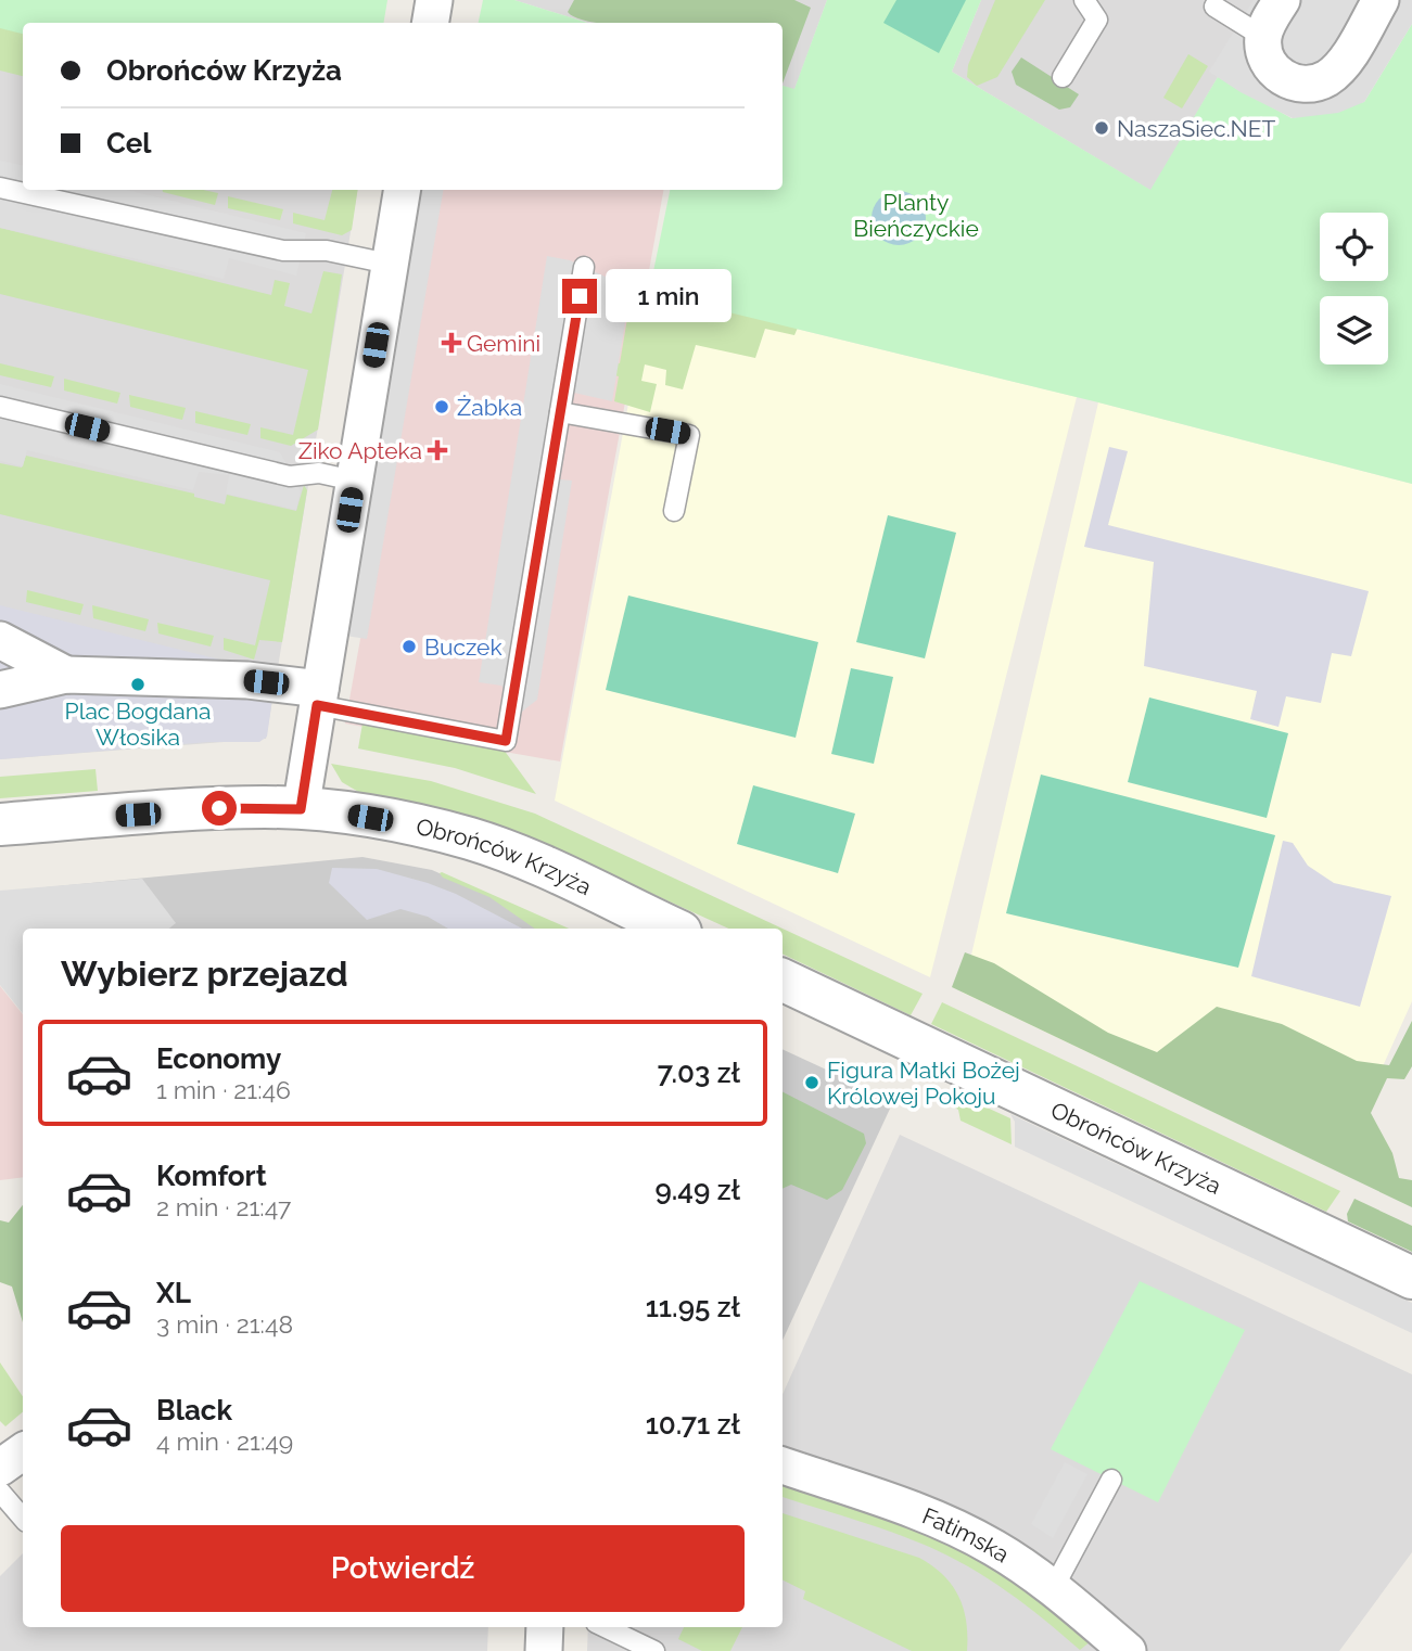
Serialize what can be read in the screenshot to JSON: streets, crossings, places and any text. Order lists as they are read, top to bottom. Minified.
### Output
{"streets":{"street":["Obrońców Krzyża","Fatimska"]},"parks":["Planty Bieńczyckie"],"places":{"other":["NaszaSiec.NET","Żabka","Buczek","Plac Bogdana Włosika","Figura Matki Bożej Królowej Pokoju"],"health":["Gemini","Ziko Apteka"]},"page":{"banner":["Obrońców Krzyża","Cel"],"bubble":"1 min","heading":"Wybierz przejazd","list":[{"name":"Economy","note":"1 min · 21:46","value":"7.03 zł"},{"name":"Komfort","note":"2 min · 21:47","value":"9.49 zł"},{"name":"XL","note":"3 min · 21:48","value":"11.95 zł"},{"name":"Black","note":"4 min · 21:49","value":"10.71 zł"}],"buttons":"Potwierdź"}}
